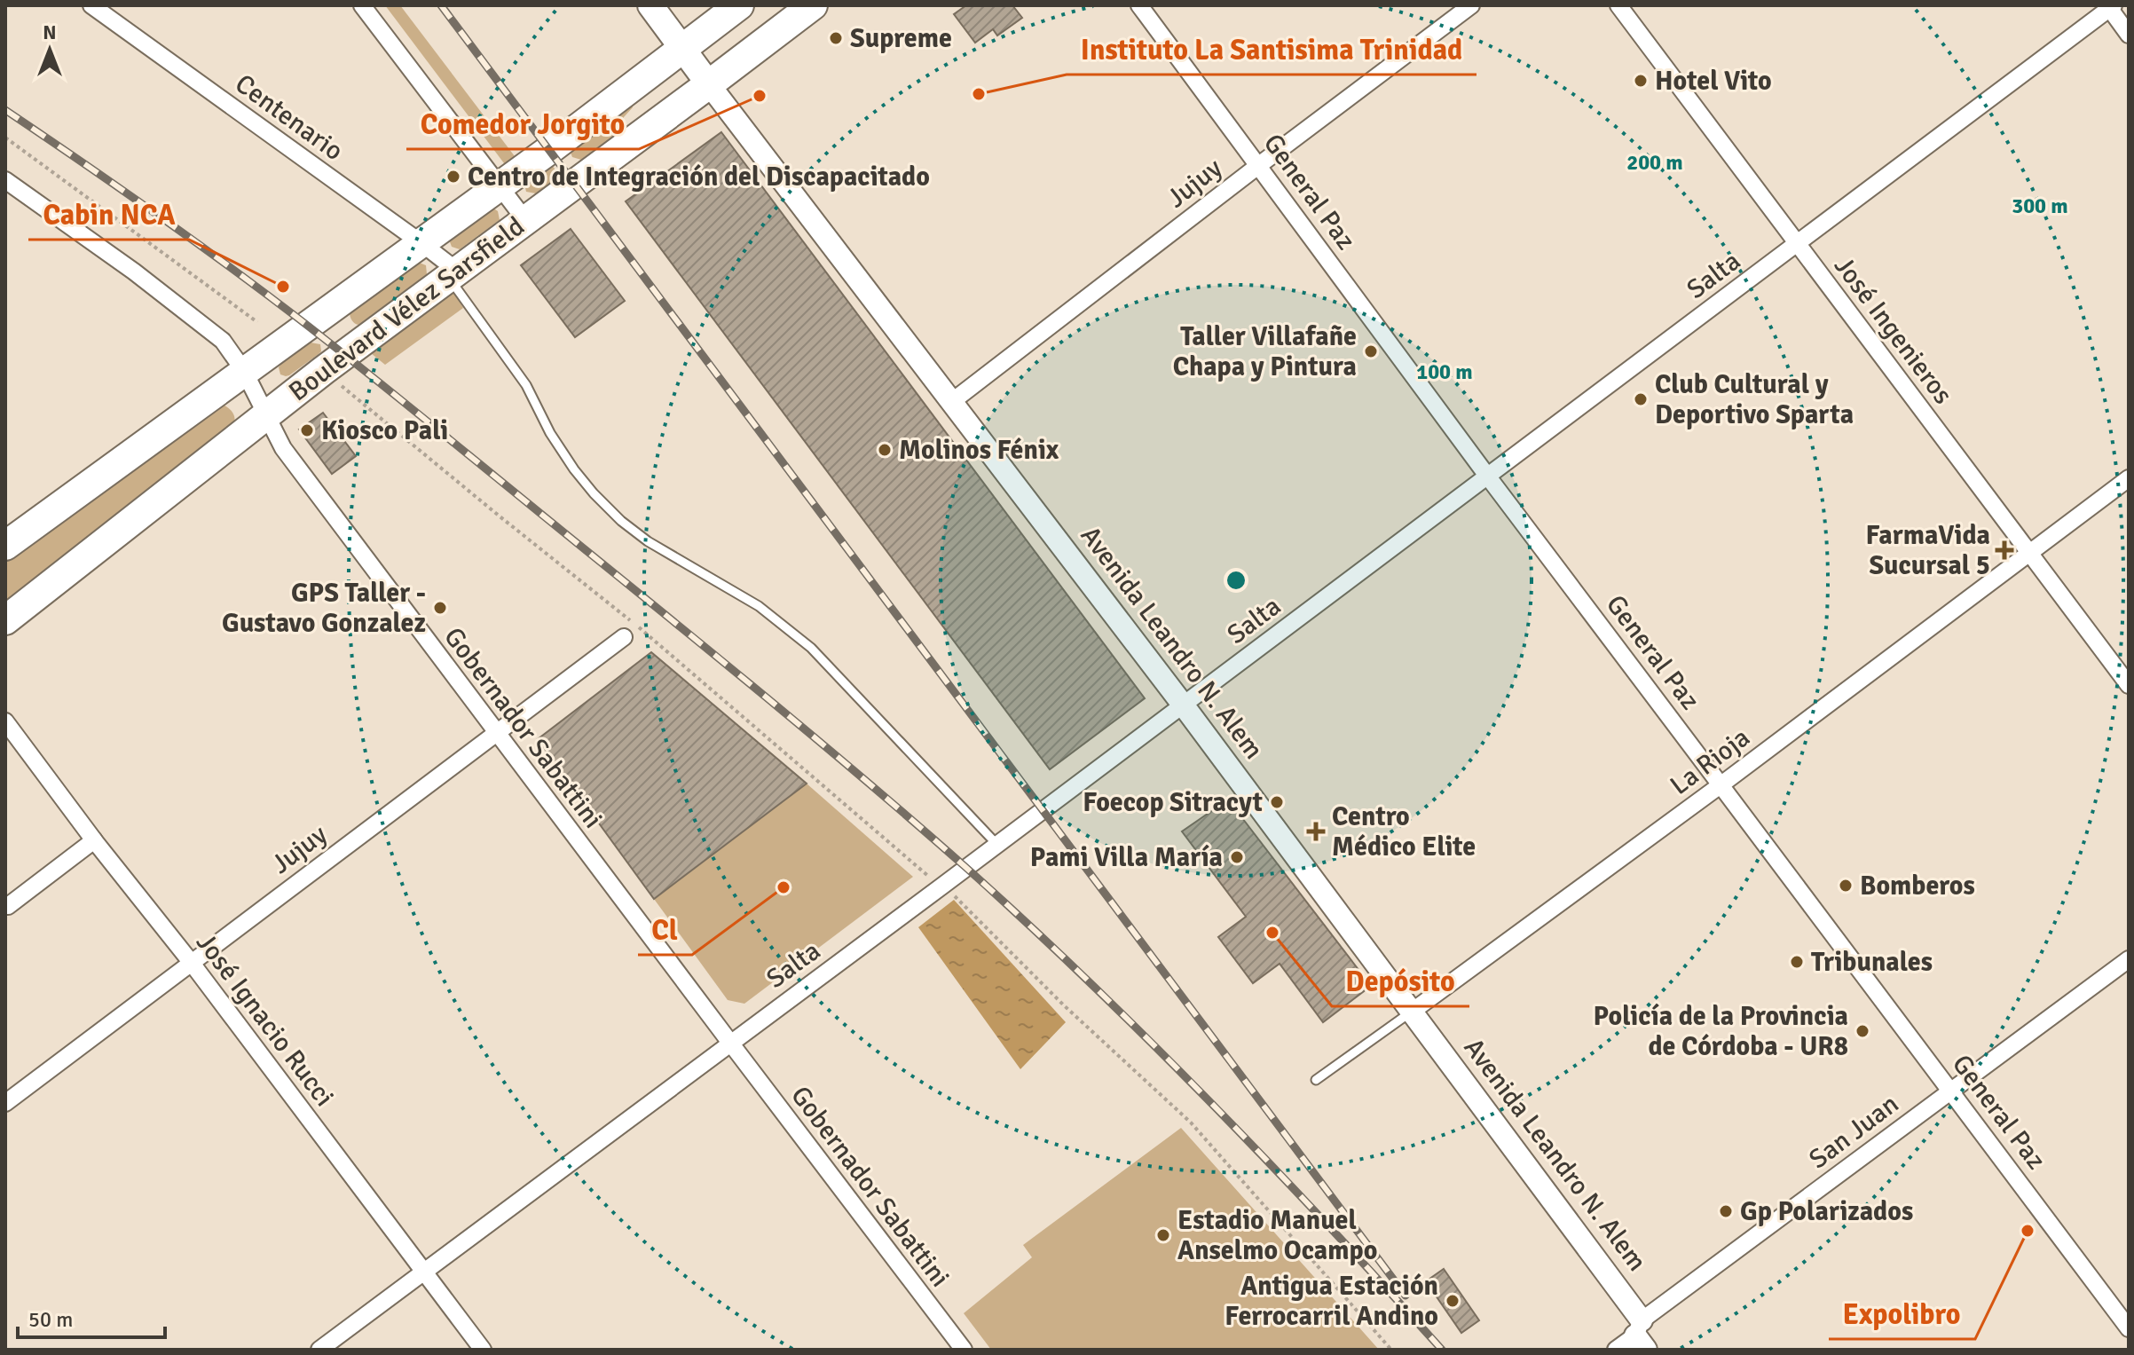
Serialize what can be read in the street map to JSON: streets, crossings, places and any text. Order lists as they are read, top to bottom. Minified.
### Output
{"streets":{"highway":["Boulevard Vélez Sarsfield"],"main road":["Avenida Leandro N. Alem"],"street":["Centenario","Jujuy","General Paz","Salta","José Ingenieros","Gobernador Sabattini","La Rioja","José Ignacio Rucci","San Juan"]},"crossings":[["Centenario","Boulevard Vélez Sarsfield"],["Jujuy","General Paz"],["Jujuy","Avenida Leandro N. Alem"],["Jujuy","Gobernador Sabattini"],["Jujuy","José Ignacio Rucci"],["General Paz","Salta"],["General Paz","La Rioja"],["General Paz","San Juan"],["Salta","José Ingenieros"],["Salta","Avenida Leandro N. Alem"],["Salta","Gobernador Sabattini"],["Salta","José Ignacio Rucci"],["Boulevard Vélez Sarsfield","Avenida Leandro N. Alem"],["Boulevard Vélez Sarsfield","Gobernador Sabattini"],["José Ingenieros","La Rioja"],["Avenida Leandro N. Alem","La Rioja"],["Avenida Leandro N. Alem","San Juan"]],"places":{"other":["Supreme","Hotel Vito","Instituto La Santisima Trinidad","Comedor Jorgito","Centro de Integración del Discapacitado","Cabin NCA","Taller Villafañe Chapa y Pintura","Club Cultural y Deportivo Sparta","Kiosco Pali","Molinos Fénix","GPS Taller - Gustavo Gonzalez","Foecop Sitracyt","Pami Villa María","Bomberos","Cl","Depósito","Tribunales","Policía de la Provincia de Córdoba - UR8","Gp Polarizados","Expolibro","Estadio Manuel Anselmo Ocampo","Antigua Estación Ferrocarril Andino"],"health":["FarmaVida Sucursal 5","Centro Médico Elite"]},"scale_bar":"50 m","north":"top","rings":["200 m","300 m","100 m"]}
